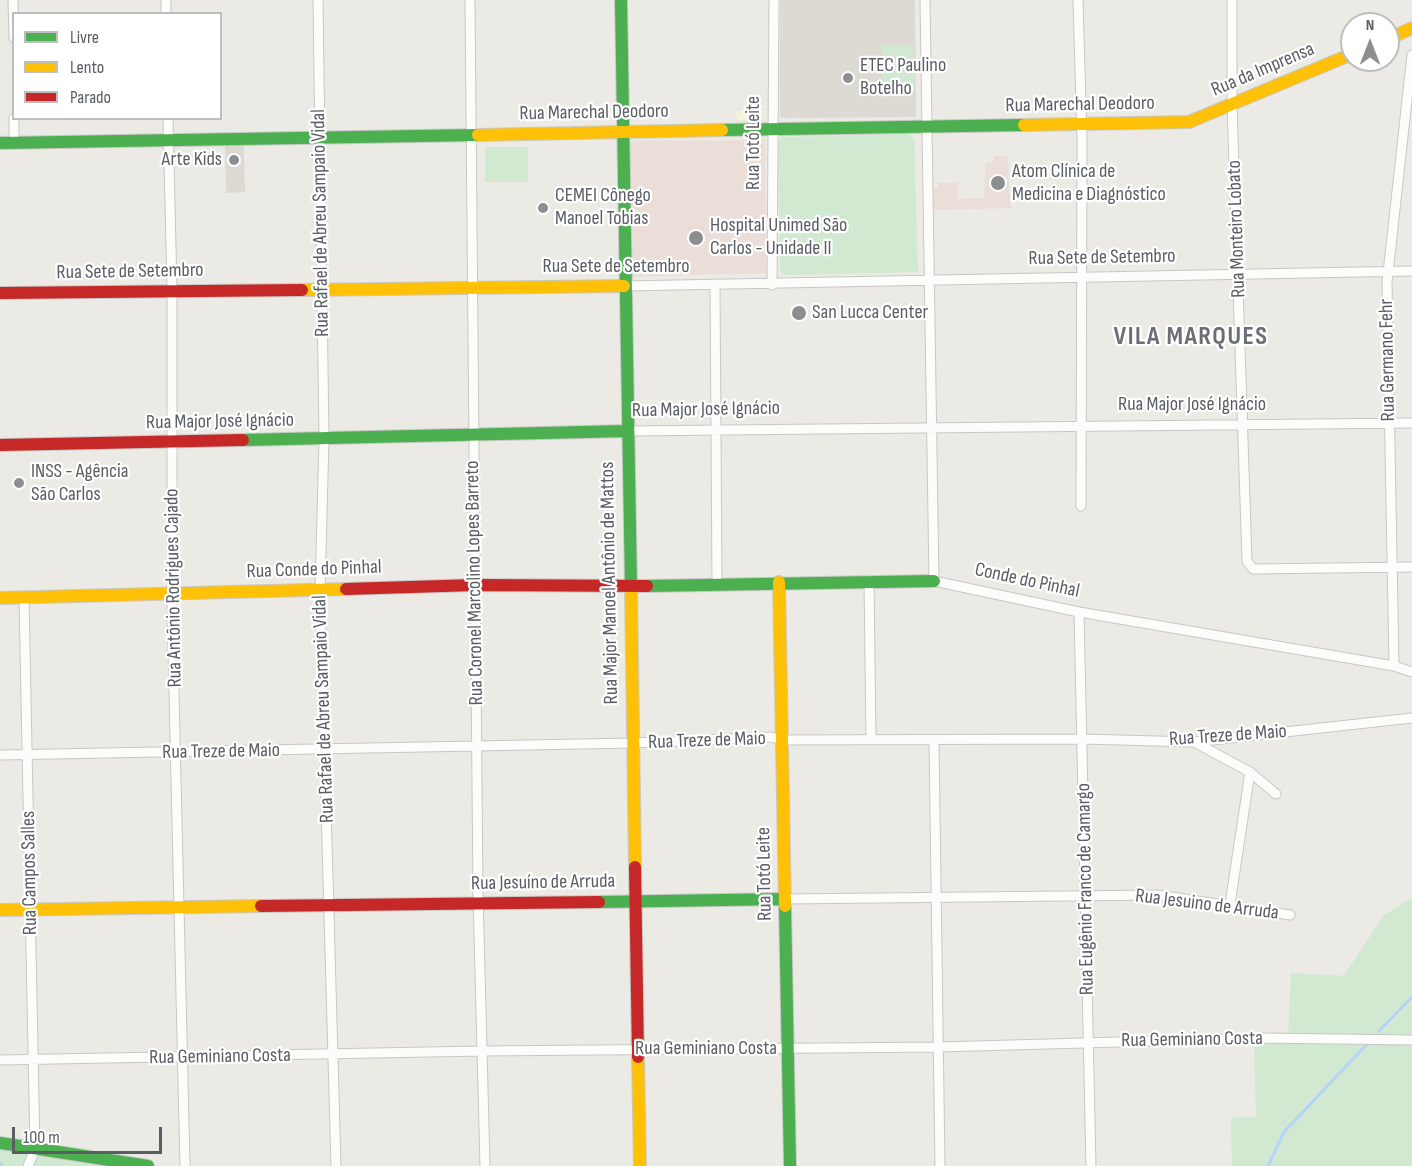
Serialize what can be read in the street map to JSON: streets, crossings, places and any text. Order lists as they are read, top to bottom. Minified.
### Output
{"streets":{"street":["Rua da Imprensa","Rua Marechal Deodoro","Rua Totó Leite","Rua Rafael de Abreu Sampaio Vidal","Rua Monteiro Lobato","Rua Sete de Setembro","Rua Germano Fehr","Rua Major José Ignácio","Rua Conde do Pinhal","Conde do Pinhal","Rua Coronel Marcolino Lopes Barreto","Rua Major Manoel Antônio de Mattos","Rua Antônio Rodrigues Cajado","Rua Treze de Maio","Rua Campos Salles","Rua Jesuíno de Arruda","Rua Eugênio Franco de Camargo","Rua Jesuino de Arruda","Rua Geminiano Costa"]},"crossings":[["Rua da Imprensa","Rua Marechal Deodoro"],["Rua da Imprensa","Rua Monteiro Lobato"],["Rua Marechal Deodoro","Rua Totó Leite"],["Rua Marechal Deodoro","Rua Rafael de Abreu Sampaio Vidal"],["Rua Marechal Deodoro","Rua Coronel Marcolino Lopes Barreto"],["Rua Marechal Deodoro","Rua Major Manoel Antônio de Mattos"],["Rua Marechal Deodoro","Rua Antônio Rodrigues Cajado"],["Rua Totó Leite","Rua Sete de Setembro"],["Rua Totó Leite","Conde do Pinhal"],["Rua Totó Leite","Rua Treze de Maio"],["Rua Totó Leite","Rua Jesuíno de Arruda"],["Rua Totó Leite","Rua Geminiano Costa"],["Rua Rafael de Abreu Sampaio Vidal","Rua Sete de Setembro"],["Rua Rafael de Abreu Sampaio Vidal","Rua Major José Ignácio"],["Rua Rafael de Abreu Sampaio Vidal","Rua Conde do Pinhal"],["Rua Rafael de Abreu Sampaio Vidal","Rua Treze de Maio"],["Rua Rafael de Abreu Sampaio Vidal","Rua Jesuíno de Arruda"],["Rua Rafael de Abreu Sampaio Vidal","Rua Geminiano Costa"],["Rua Monteiro Lobato","Rua Sete de Setembro"],["Rua Monteiro Lobato","Rua Germano Fehr"],["Rua Monteiro Lobato","Rua Major José Ignácio"],["Rua Sete de Setembro","Rua Germano Fehr"],["Rua Sete de Setembro","Rua Coronel Marcolino Lopes Barreto"],["Rua Sete de Setembro","Rua Major Manoel Antônio de Mattos"],["Rua Sete de Setembro","Rua Antônio Rodrigues Cajado"],["Rua Germano Fehr","Rua Major José Ignácio"],["Rua Germano Fehr","Conde do Pinhal"],["Rua Major José Ignácio","Rua Coronel Marcolino Lopes Barreto"],["Rua Major José Ignácio","Rua Major Manoel Antônio de Mattos"],["Rua Major José Ignácio","Rua Antônio Rodrigues Cajado"],["Rua Conde do Pinhal","Conde do Pinhal"],["Rua Conde do Pinhal","Rua Coronel Marcolino Lopes Barreto"],["Rua Conde do Pinhal","Rua Major Manoel Antônio de Mattos"],["Rua Conde do Pinhal","Rua Antônio Rodrigues Cajado"],["Rua Conde do Pinhal","Rua Campos Salles"],["Conde do Pinhal","Rua Major Manoel Antônio de Mattos"],["Conde do Pinhal","Rua Eugênio Franco de Camargo"],["Rua Coronel Marcolino Lopes Barreto","Rua Treze de Maio"],["Rua Coronel Marcolino Lopes Barreto","Rua Jesuíno de Arruda"],["Rua Coronel Marcolino Lopes Barreto","Rua Geminiano Costa"],["Rua Major Manoel Antônio de Mattos","Rua Treze de Maio"],["Rua Major Manoel Antônio de Mattos","Rua Jesuíno de Arruda"],["Rua Major Manoel Antônio de Mattos","Rua Geminiano Costa"],["Rua Antônio Rodrigues Cajado","Rua Treze de Maio"],["Rua Antônio Rodrigues Cajado","Rua Jesuíno de Arruda"],["Rua Antônio Rodrigues Cajado","Rua Geminiano Costa"],["Rua Treze de Maio","Rua Campos Salles"],["Rua Treze de Maio","Rua Eugênio Franco de Camargo"],["Rua Campos Salles","Rua Jesuíno de Arruda"],["Rua Campos Salles","Rua Geminiano Costa"],["Rua Jesuíno de Arruda","Rua Eugênio Franco de Camargo"],["Rua Jesuíno de Arruda","Rua Jesuino de Arruda"],["Rua Eugênio Franco de Camargo","Rua Jesuino de Arruda"],["Rua Eugênio Franco de Camargo","Rua Geminiano Costa"]],"districts":["VILA MARQUES"],"places":["ETEC Paulino Botelho","Arte Kids","Atom Clínica de Medicina e Diagnóstico","CEMEI Cônego Manoel Tobias","Hospital Unimed São Carlos - Unidade II","San Lucca Center","INSS - Agência São Carlos"],"legend":["Livre","Lento","Parado"],"scale_bar":"100 m","north":"top"}
